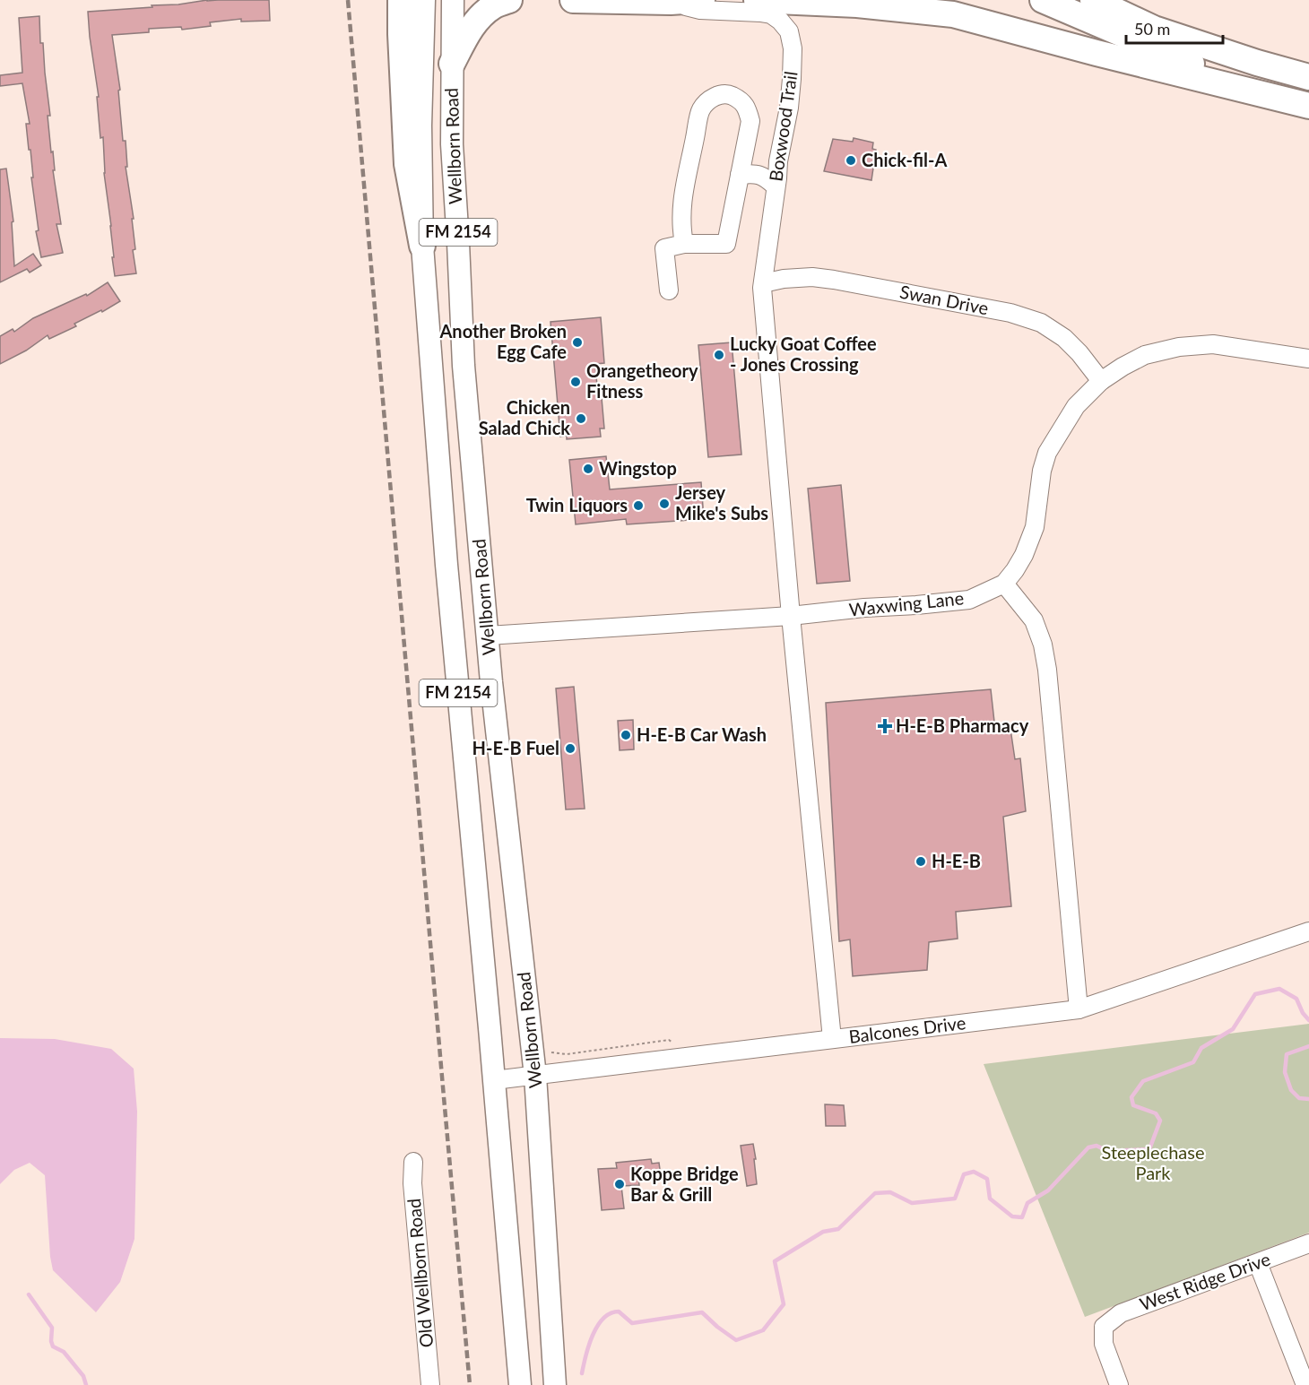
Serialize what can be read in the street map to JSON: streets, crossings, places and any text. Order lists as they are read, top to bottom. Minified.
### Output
{"streets":{"main road":["Wellborn Road","FM 2154"],"street":["Boxwood Trail","Swan Drive","Waxwing Lane","Balcones Drive","Old Wellborn Road","West Ridge Drive"]},"crossings":[["Boxwood Trail","Swan Drive"],["Boxwood Trail","Waxwing Lane"],["Boxwood Trail","Balcones Drive"],["Wellborn Road","Waxwing Lane"],["Wellborn Road","Balcones Drive"]],"parks":["Steeplechase Park"],"places":{"other":["Chick-fil-A","Another Broken Egg Cafe","Lucky Goat Coffee - Jones Crossing","Orangetheory Fitness","Chicken Salad Chick","Wingstop","Jersey Mike's Subs","Twin Liquors","H-E-B Car Wash","H-E-B Fuel","H-E-B","Koppe Bridge Bar & Grill"],"health":["H-E-B Pharmacy"]},"scale_bar":"50 m"}
